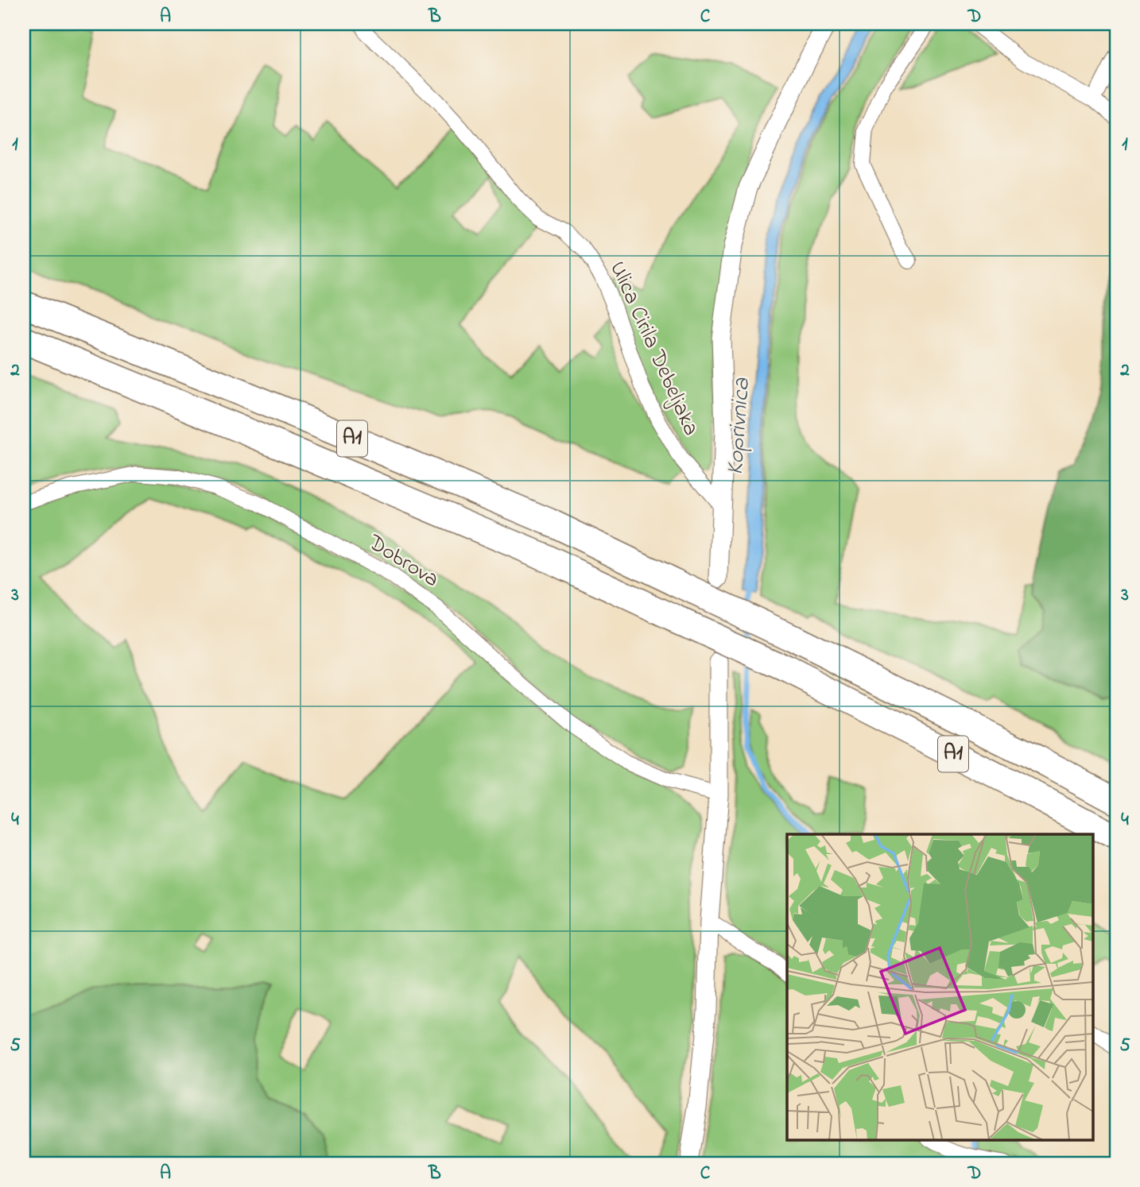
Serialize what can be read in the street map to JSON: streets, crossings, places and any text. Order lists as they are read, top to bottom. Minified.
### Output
{"streets":{"highway":["A1"],"street":["Ulica Cirila Debeljaka","Dobrova"]},"water":["Koprivnica"],"grid":{"columns":["A","B","C","D"],"rows":["1","2","3","4","5"]}}
